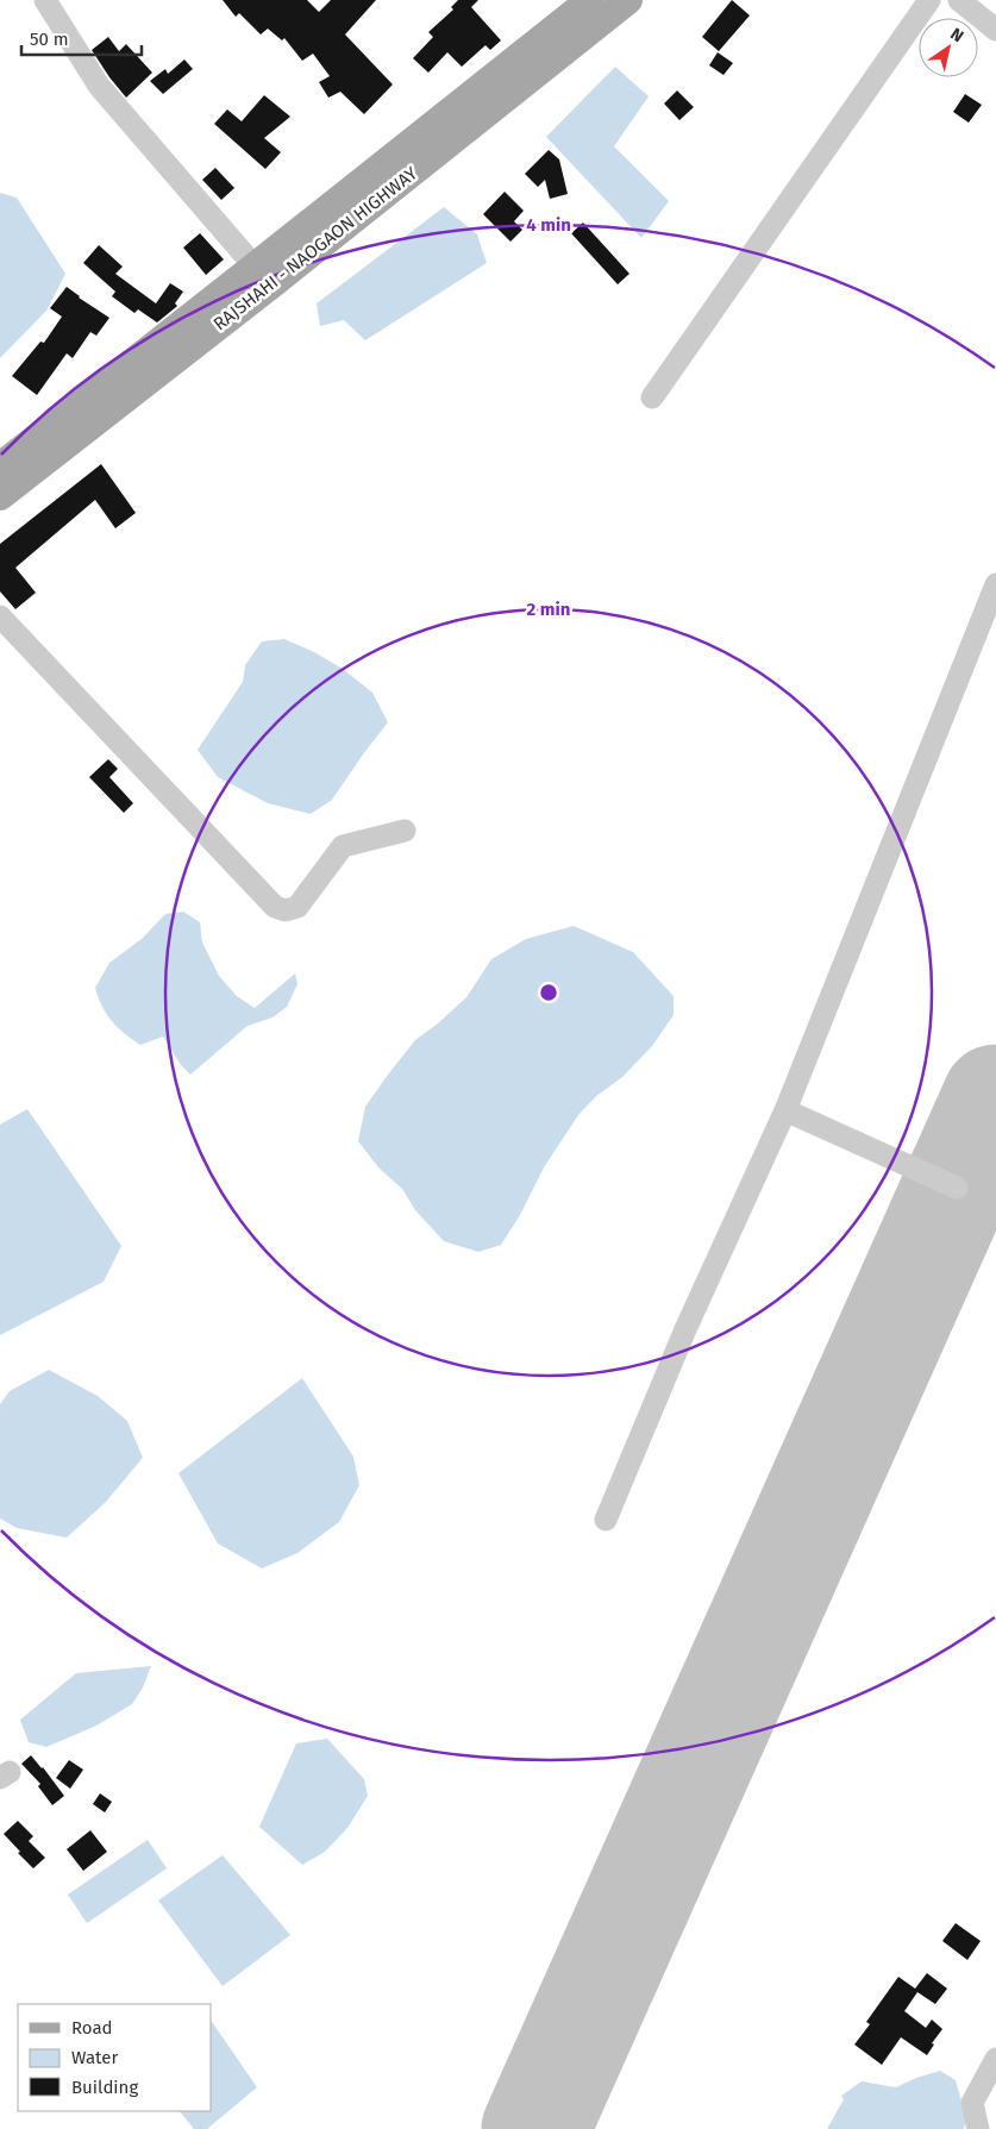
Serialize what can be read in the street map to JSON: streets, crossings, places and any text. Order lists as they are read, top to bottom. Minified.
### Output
{"streets":{"main road":["RAJSHAHI - NAOGAON HIGHWAY"]},"legend":["Road","Water","Building"],"scale_bar":"50 m","north":"top right","rings":["4 min","2 min"]}
